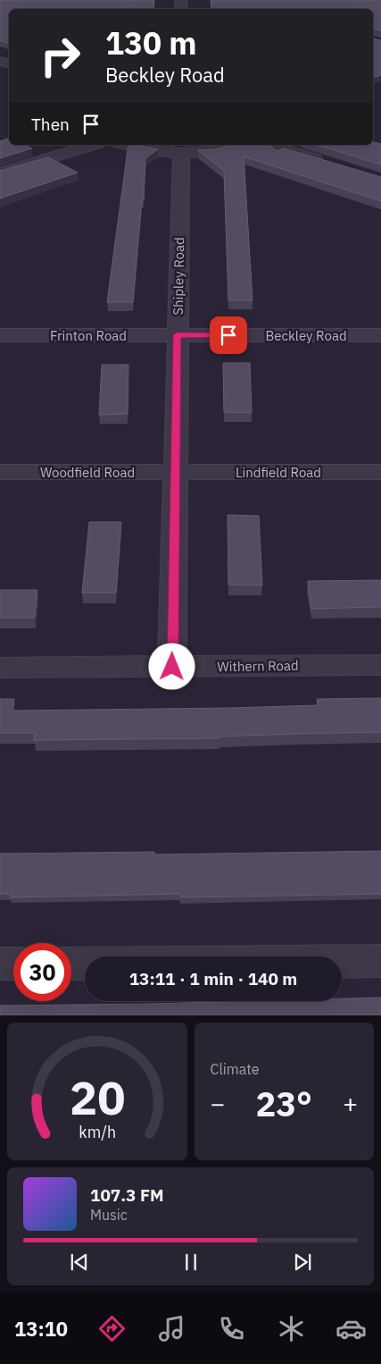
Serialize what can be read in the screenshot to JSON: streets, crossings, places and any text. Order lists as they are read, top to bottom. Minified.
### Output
{"streets":{"street":["Shipley Road","Frinton Road","Beckley Road","Woodfield Road","Lindfield Road","Withern Road"]},"crossings":[["Shipley Road","Frinton Road"],["Shipley Road","Beckley Road"],["Shipley Road","Woodfield Road"],["Shipley Road","Lindfield Road"],["Shipley Road","Withern Road"],["Frinton Road","Beckley Road"],["Woodfield Road","Lindfield Road"]],"page":{"turn":["130 m","Beckley Road"],"then":"Then","limit":"30","trip":"13:11 · 1 min · 140 m","tile":"Climate","heat":["−","23°","+"],"song":["107.3 FM","Music"],"tabs":"13:10","gauge":["20","km/h"]}}
